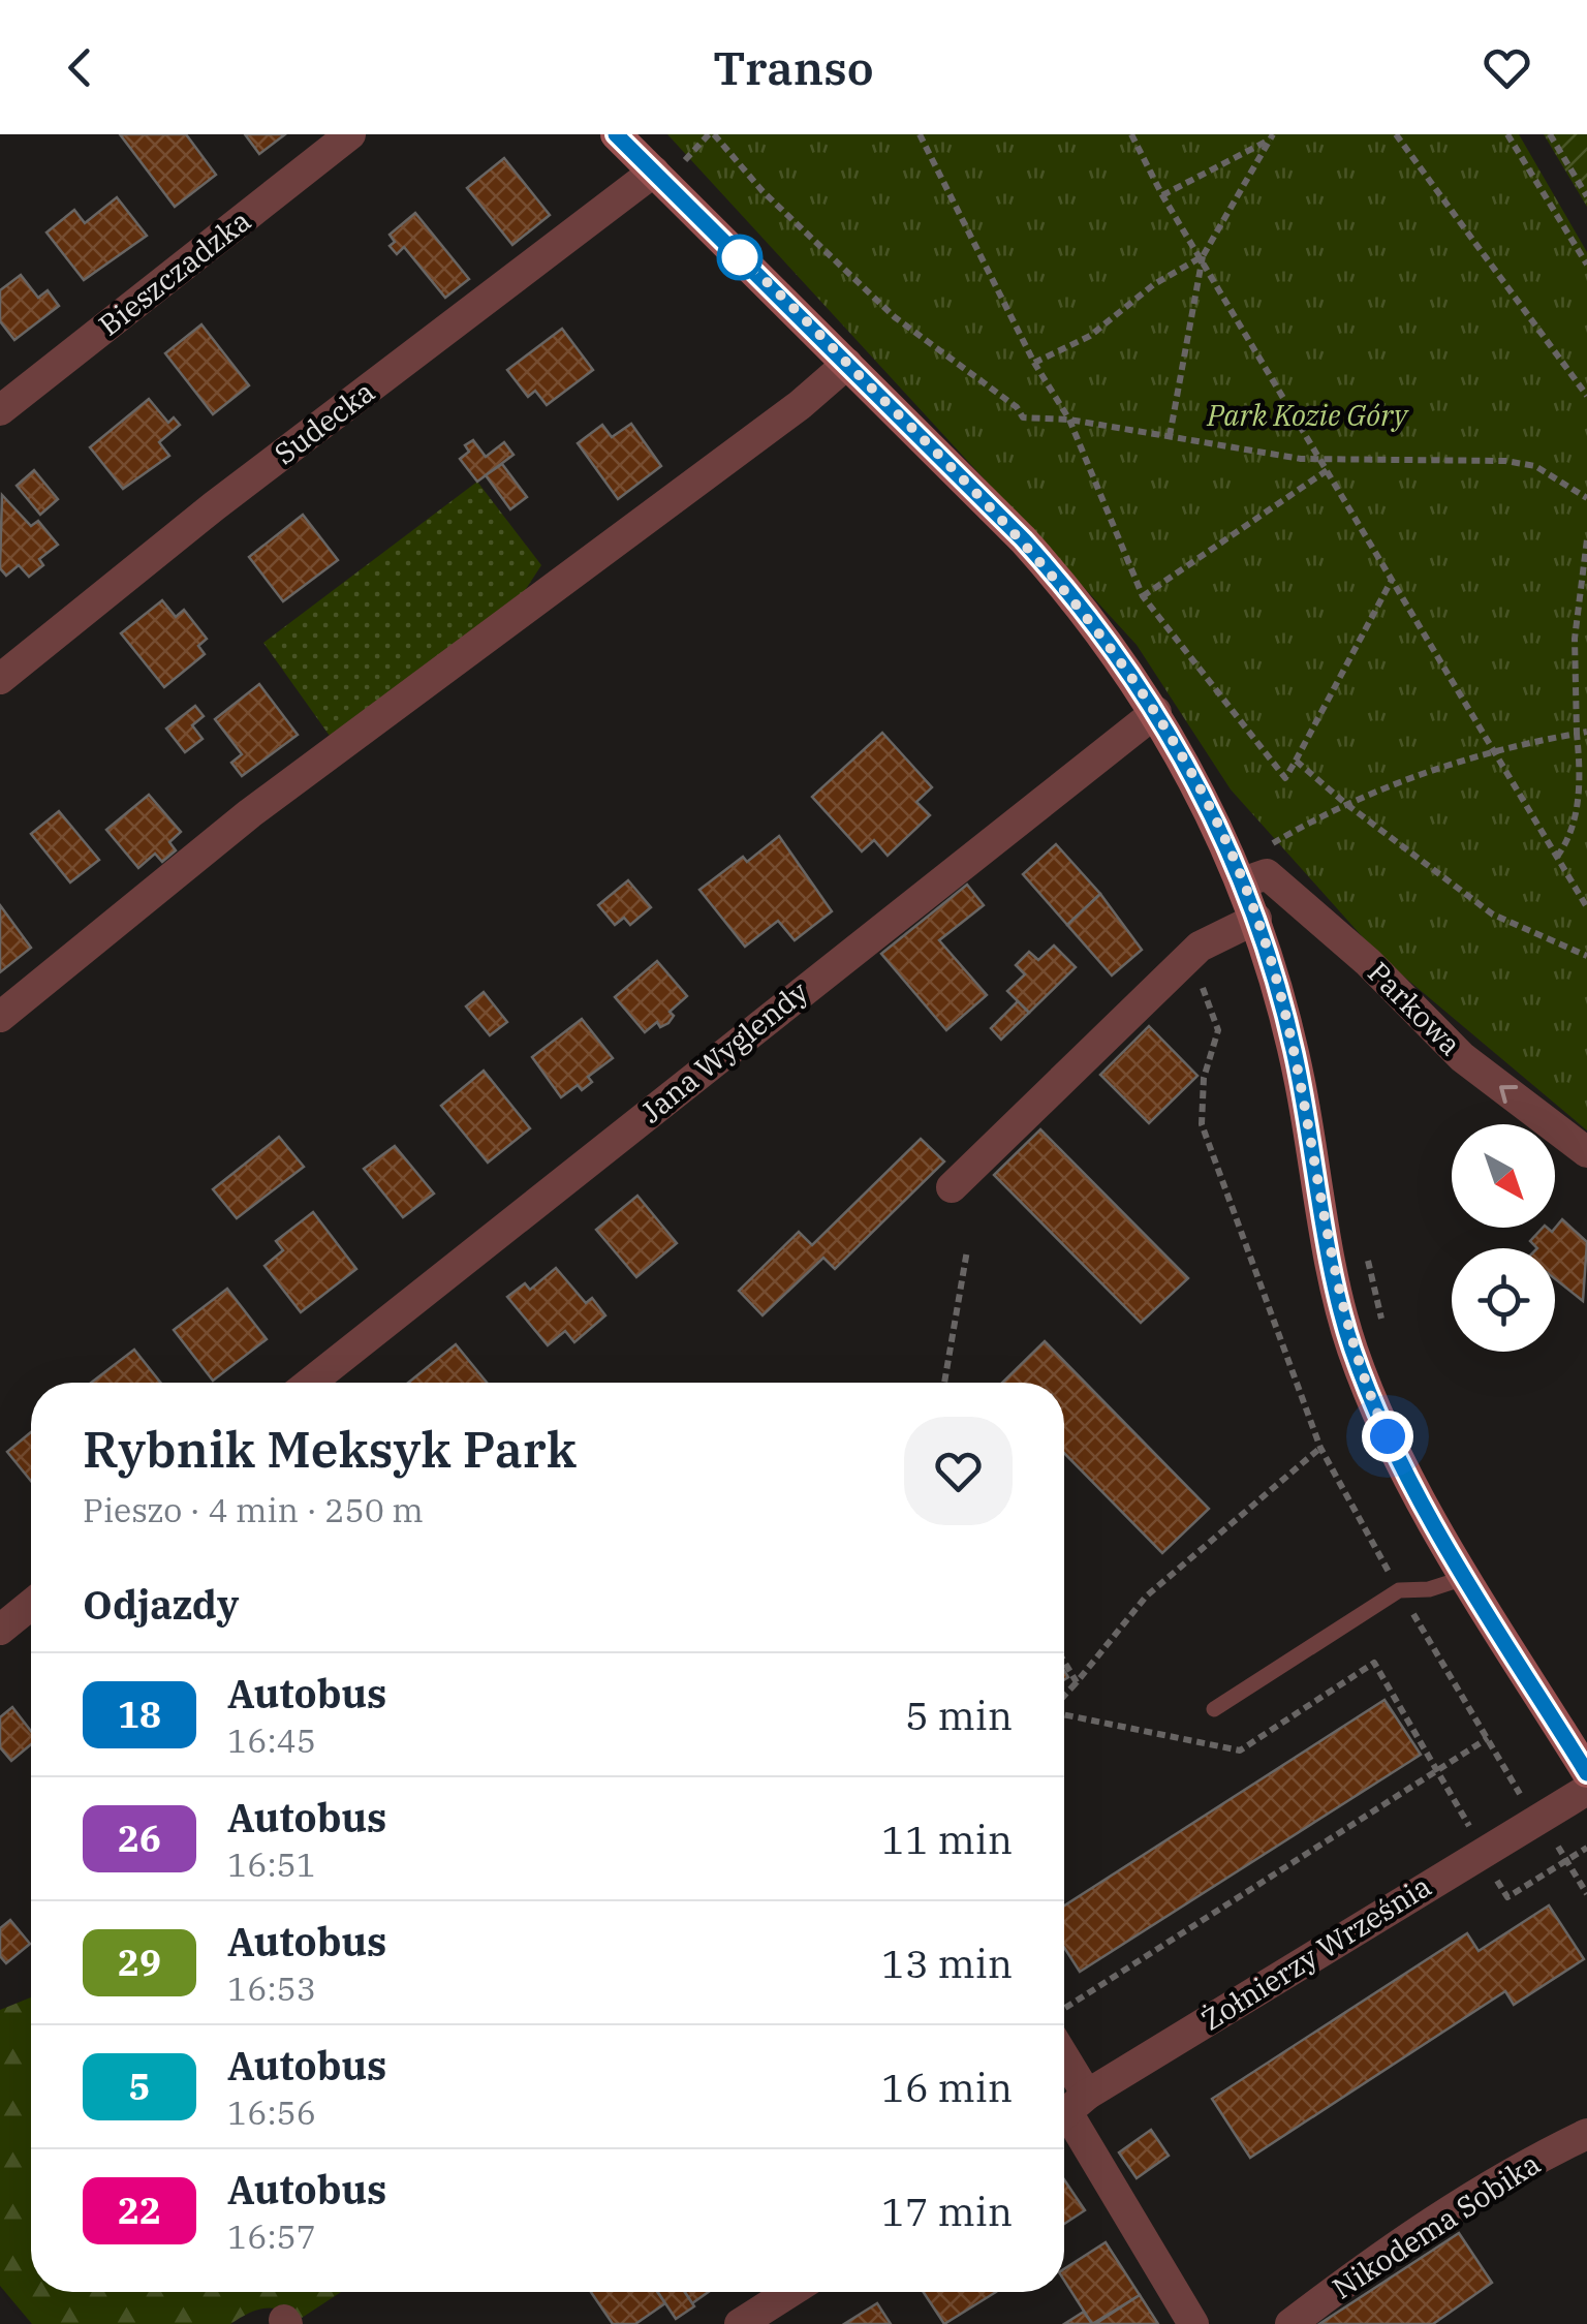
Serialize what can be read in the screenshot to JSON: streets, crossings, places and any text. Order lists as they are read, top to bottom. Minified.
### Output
{"streets":{"street":["Bieszczadzka","Sudecka","Parkowa","Jana Wyglendy","Żołnierzy Września","Nikodema Sobika"]},"one_way":["Parkowa"],"parks":["Park Kozie Góry"],"lines":["bus line 18"],"north":"bottom right","page":{"header":"Transo","heading":[["Rybnik Meksyk Park","Pieszo · 4 min · 250 m"],"Odjazdy"],"list":[{"mark":"18","name":"Autobus","note":"16:45","value":"5 min"},{"mark":"26","name":"Autobus","note":"16:51","value":"11 min"},{"mark":"29","name":"Autobus","note":"16:53","value":"13 min"},{"mark":"5","name":"Autobus","note":"16:56","value":"16 min"},{"mark":"22","name":"Autobus","note":"16:57","value":"17 min"}]}}
